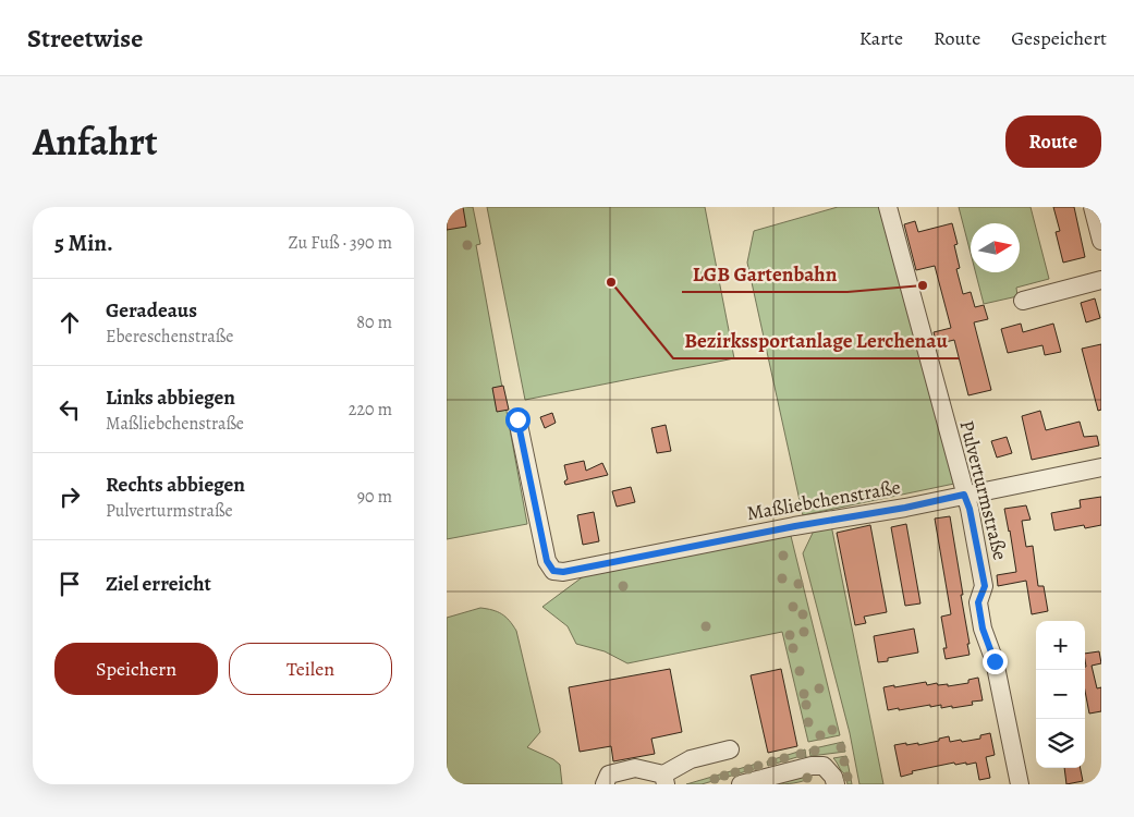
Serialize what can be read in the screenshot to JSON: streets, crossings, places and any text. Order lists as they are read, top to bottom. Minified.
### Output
{"streets":{"street":["Pulverturmstraße","Maßliebchenstraße"]},"crossings":[["Pulverturmstraße","Maßliebchenstraße"]],"places":["Bezirkssportanlage Lerchenau","LGB Gartenbahn"],"north":"right","page":{"header":"Streetwise","nav":["Karte","Route","Gespeichert"],"title":"Anfahrt","buttons":["Route",["Speichern","Teilen"]],"heading":["5 Min.","Zu Fuß · 390 m"],"list":[["Geradeaus","Ebereschenstraße","80 m"],["Links abbiegen","Maßliebchenstraße","220 m"],["Rechts abbiegen","Pulverturmstraße","90 m"],"Ziel erreicht"],"map_buttons":["+","−"]}}
